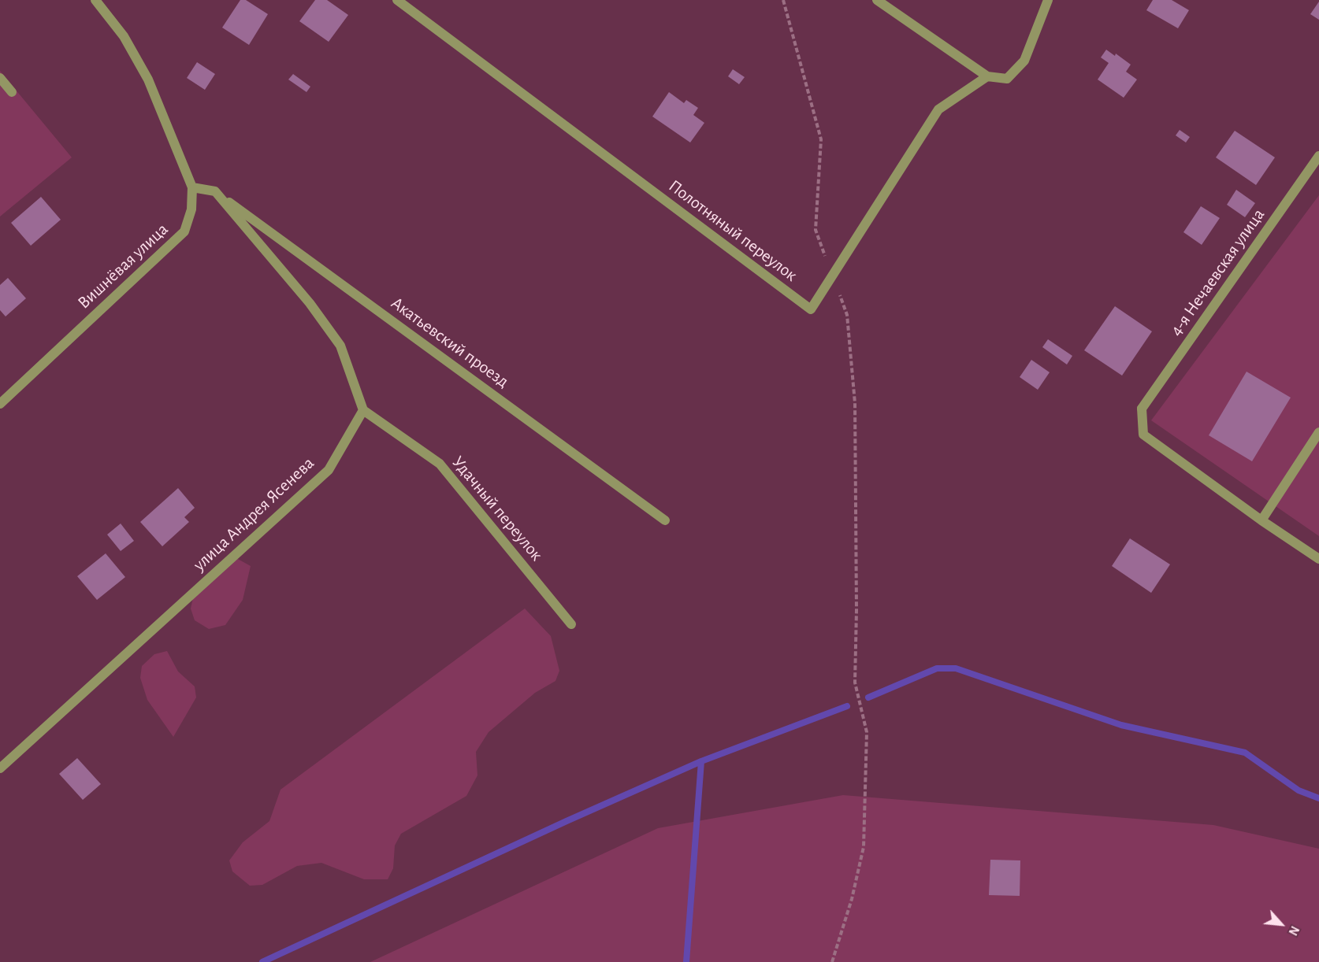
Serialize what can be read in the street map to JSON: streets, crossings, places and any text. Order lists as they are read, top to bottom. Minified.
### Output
{"streets":{"street":["Полотняный переулок","Вишнёвая улица","4-я Нечаевская улица","Акатьевский проезд","Удачный переулок","улица Андрея Ясенева"]},"crossings":[["Удачный переулок","улица Андрея Ясенева"]],"north":"bottom right"}
